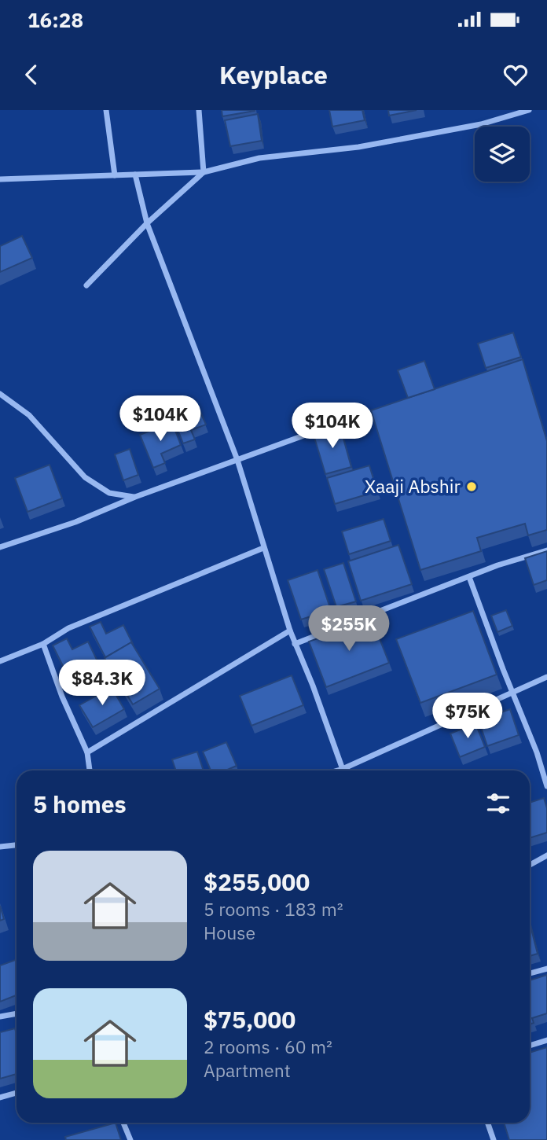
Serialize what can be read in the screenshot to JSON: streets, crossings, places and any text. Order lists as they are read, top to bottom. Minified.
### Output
{"places":["Xaaji Abshir"],"page":{"status":"16:28","header":"Keyplace","price":["$104K","$104K","$255K","$84.3K","$75K"],"heading":"5 homes","list":[{"name":"$255,000","note":"5 rooms · 183 m² · House"},{"name":"$75,000","note":"2 rooms · 60 m² · Apartment"}]}}
